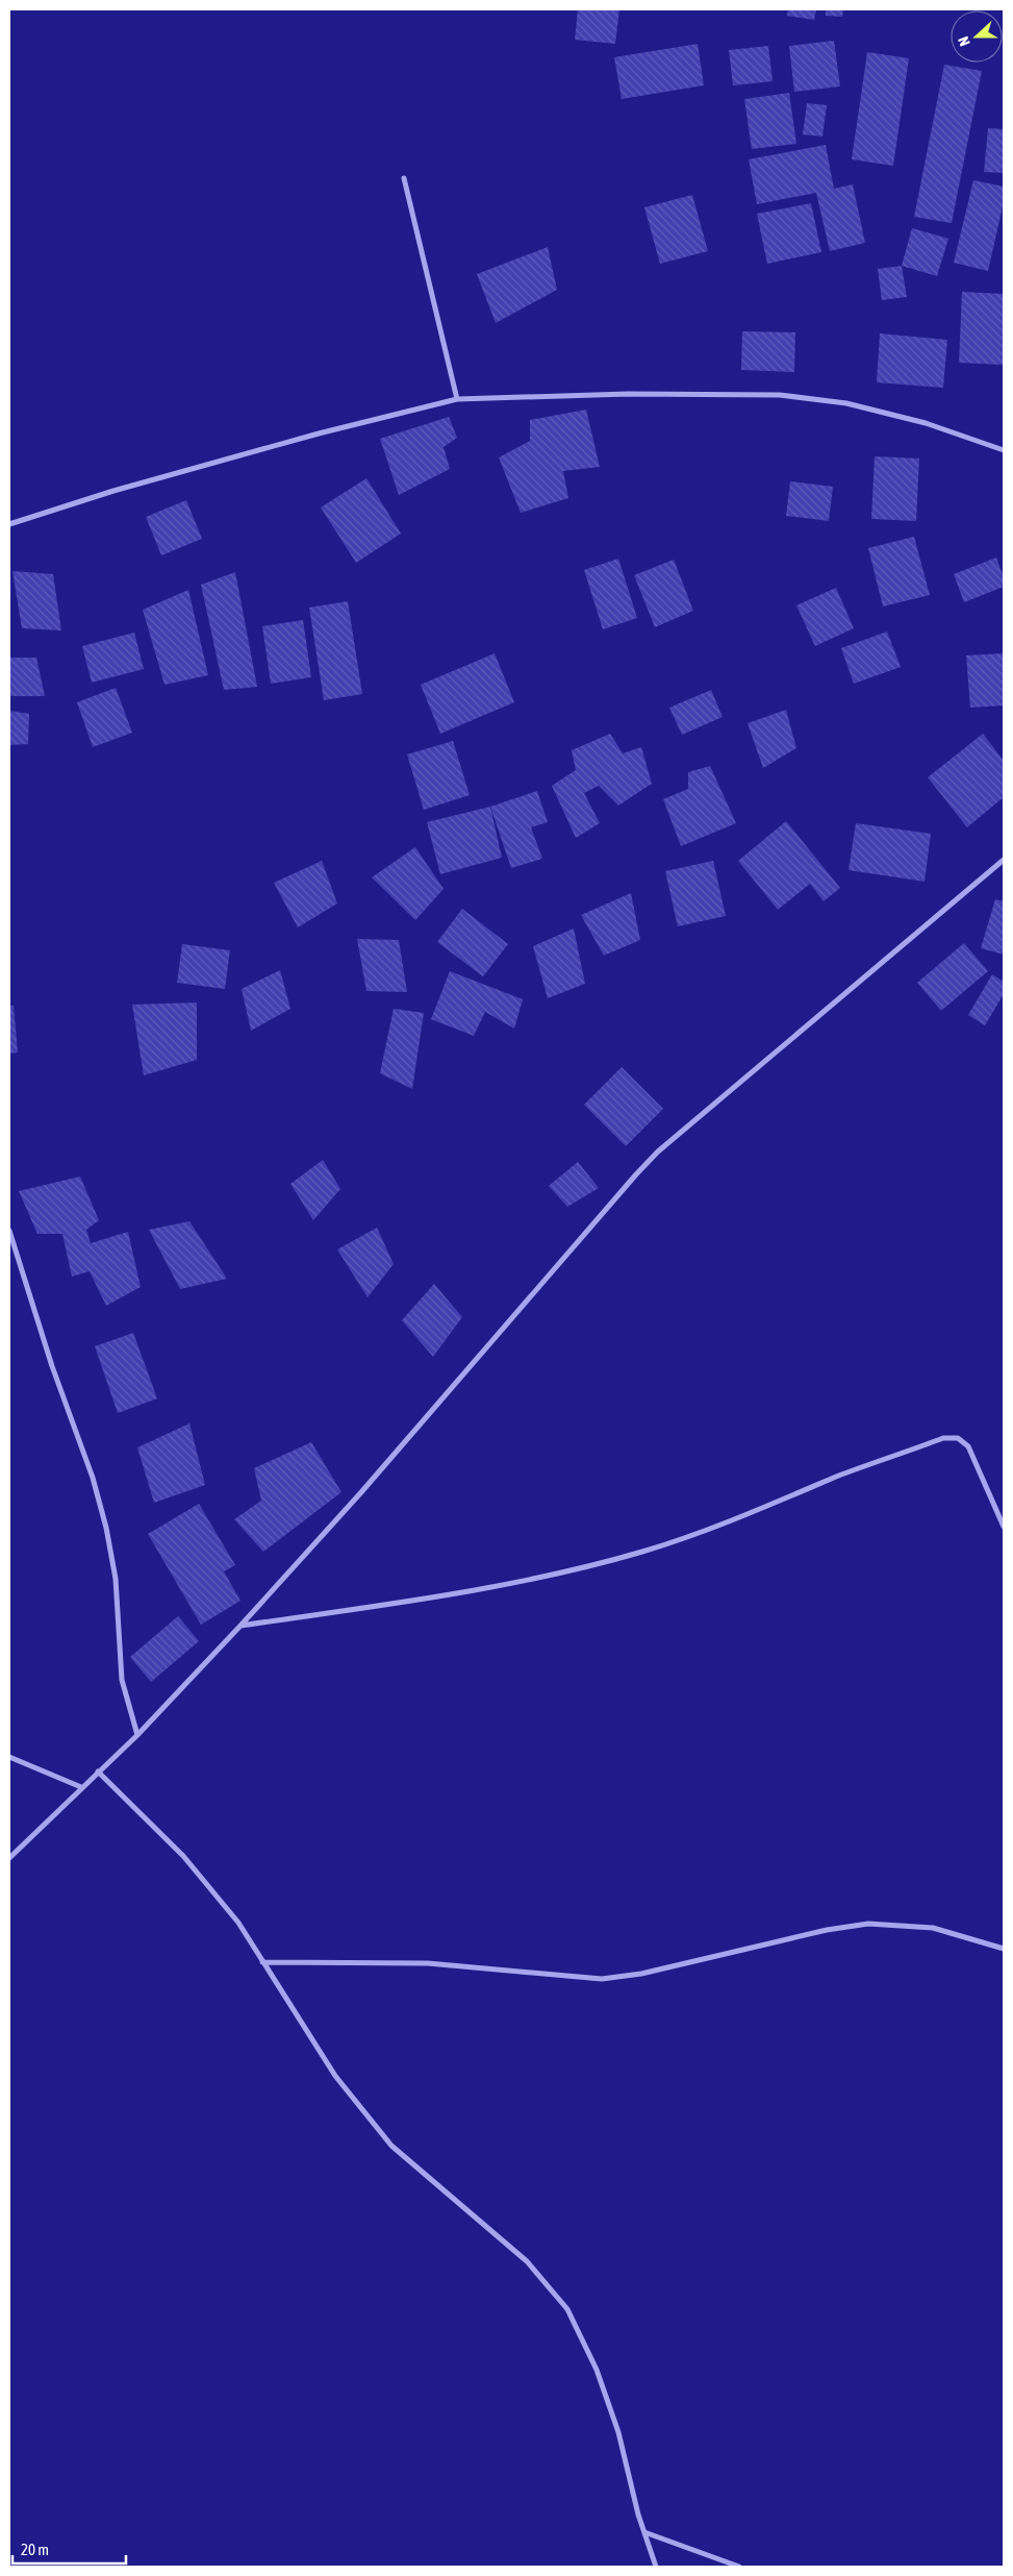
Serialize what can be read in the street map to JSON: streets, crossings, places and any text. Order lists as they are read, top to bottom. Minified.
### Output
{"scale_bar":"20 m","north":"left"}
